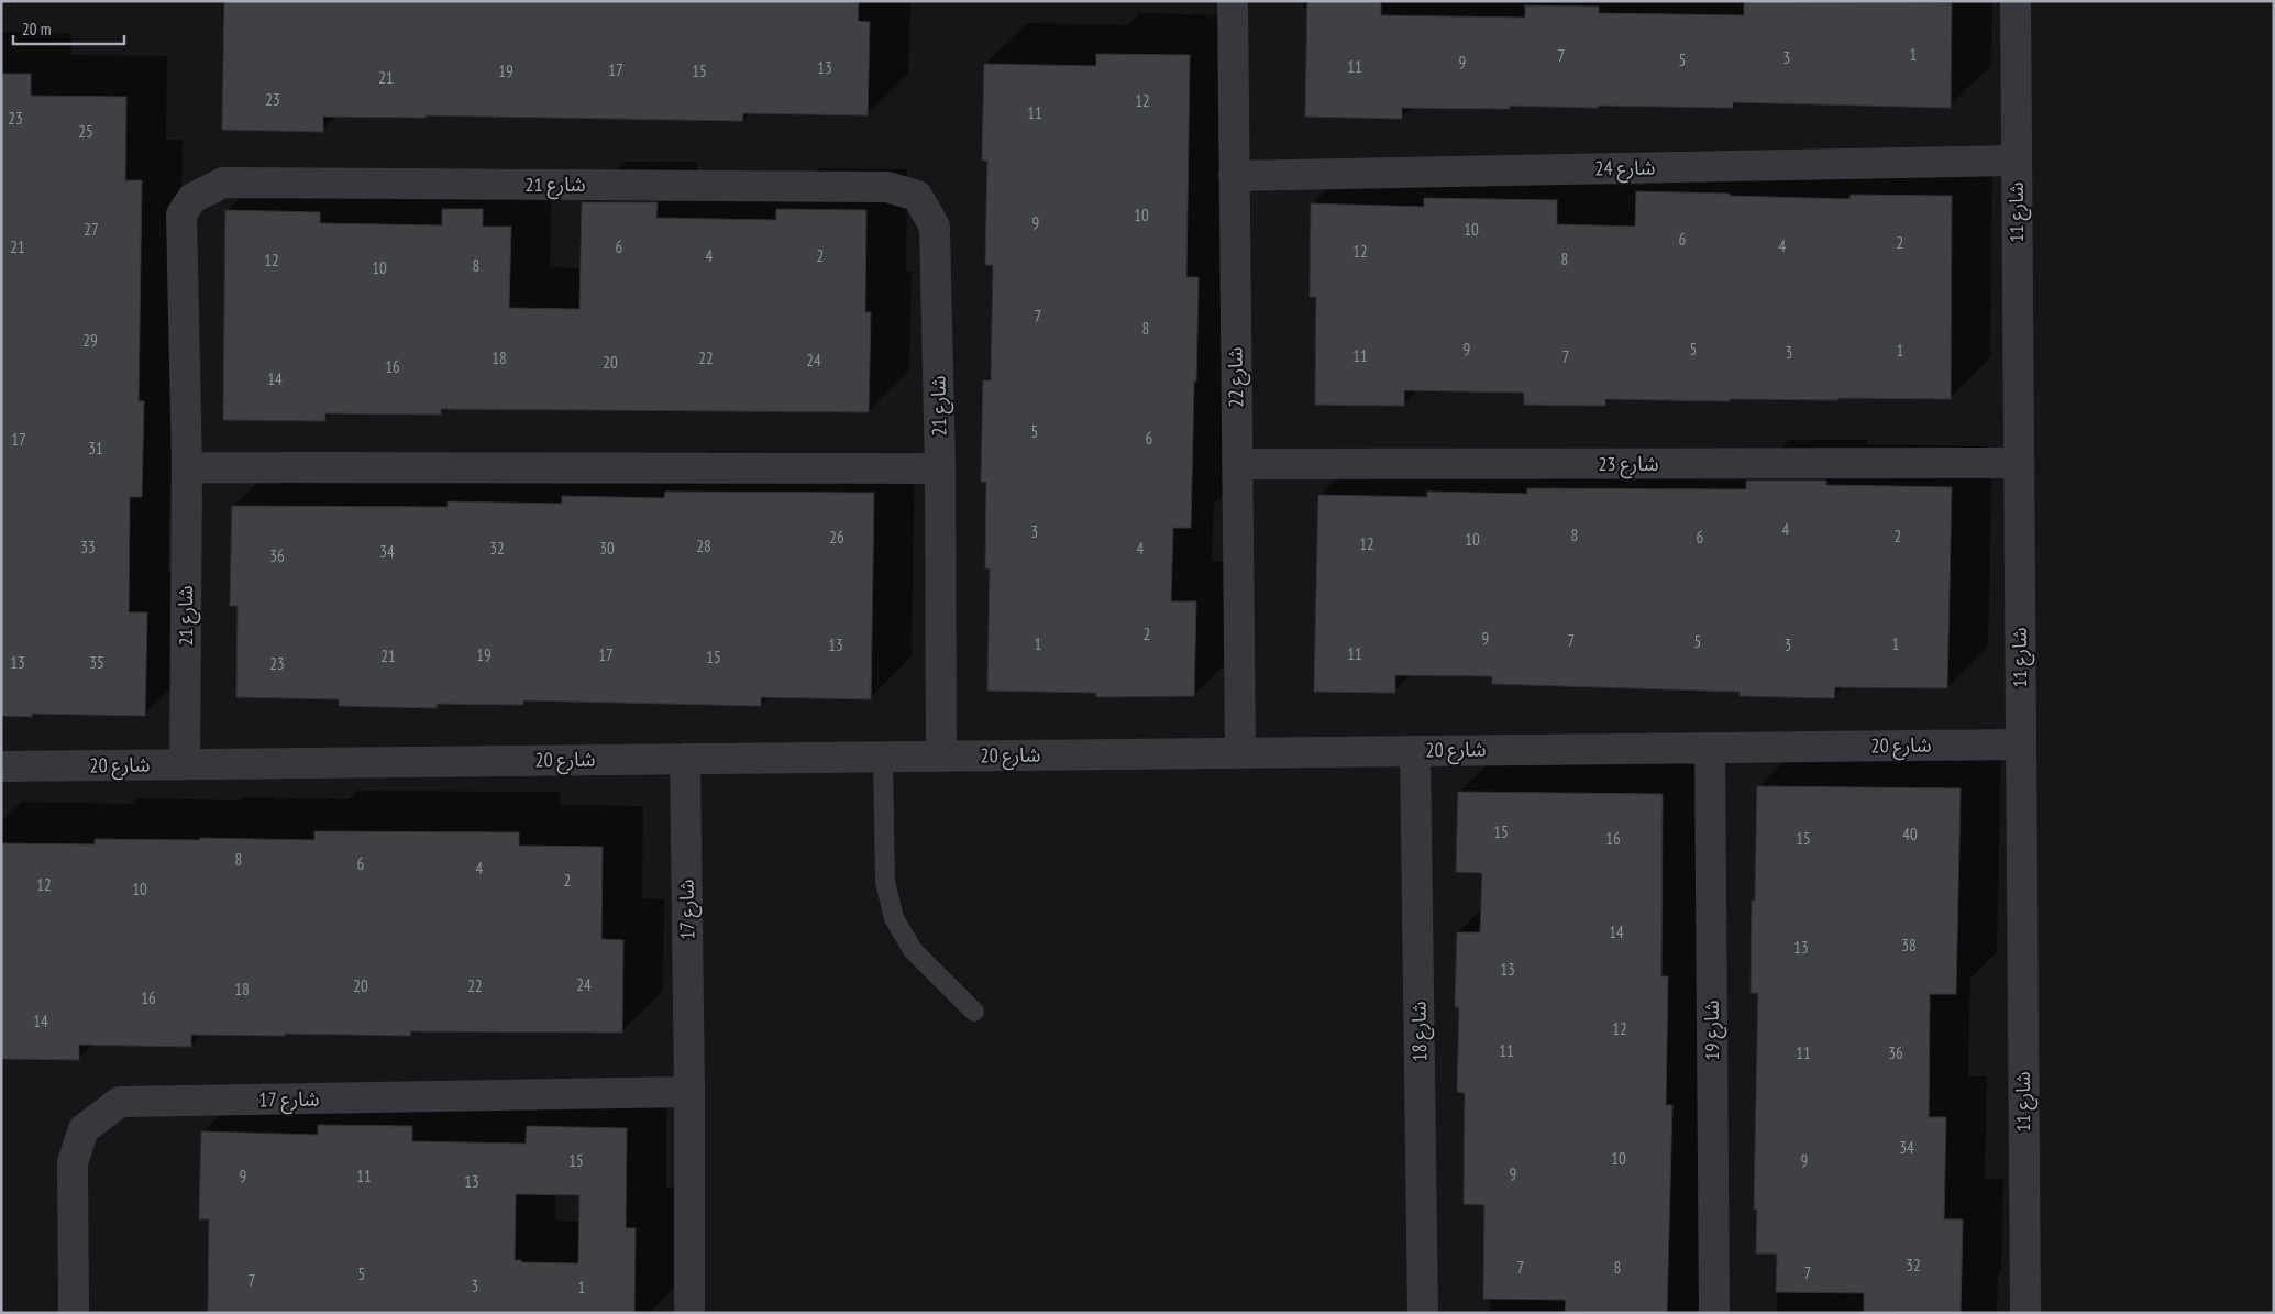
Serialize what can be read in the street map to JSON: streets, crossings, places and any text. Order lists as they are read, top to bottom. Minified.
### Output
{"streets":{"street":["شارع 24","شارع 21","شارع 11","شارع 22","شارع 23","شارع 20","شارع 17","شارع 19","شارع 18"]},"crossings":[["شارع 24","شارع 11"],["شارع 24","شارع 22"],["شارع 21","شارع 20"],["شارع 11","شارع 23"],["شارع 11","شارع 20"],["شارع 22","شارع 23"],["شارع 22","شارع 20"],["شارع 20","شارع 17"],["شارع 20","شارع 19"],["شارع 20","شارع 18"]],"house_numbers":["1","7","3","5","9","11","13","17","19","15","21","23","12","11","23","25","10","9","27","10","6","2","4","21","6","12","4","2","8","12","8","10","7","8","29","9","5","1","3","11","7","18","22","24","20","16","14","5","6","17","31","4","3","8","2","26","6","10","12","28","33","32","30","4","34","36","2","9","7","5","1","1","13","3","11","19","17","21","15","13","35","23","15","40","16","15","8","6","4","2","12","10","14","38","13","13","24","20","22","18","16","14","12","11","11","36","34","10","15","9","9","9","11","13","32","7","8","7","5","7","3","1"],"scale_bar":"20 m"}
